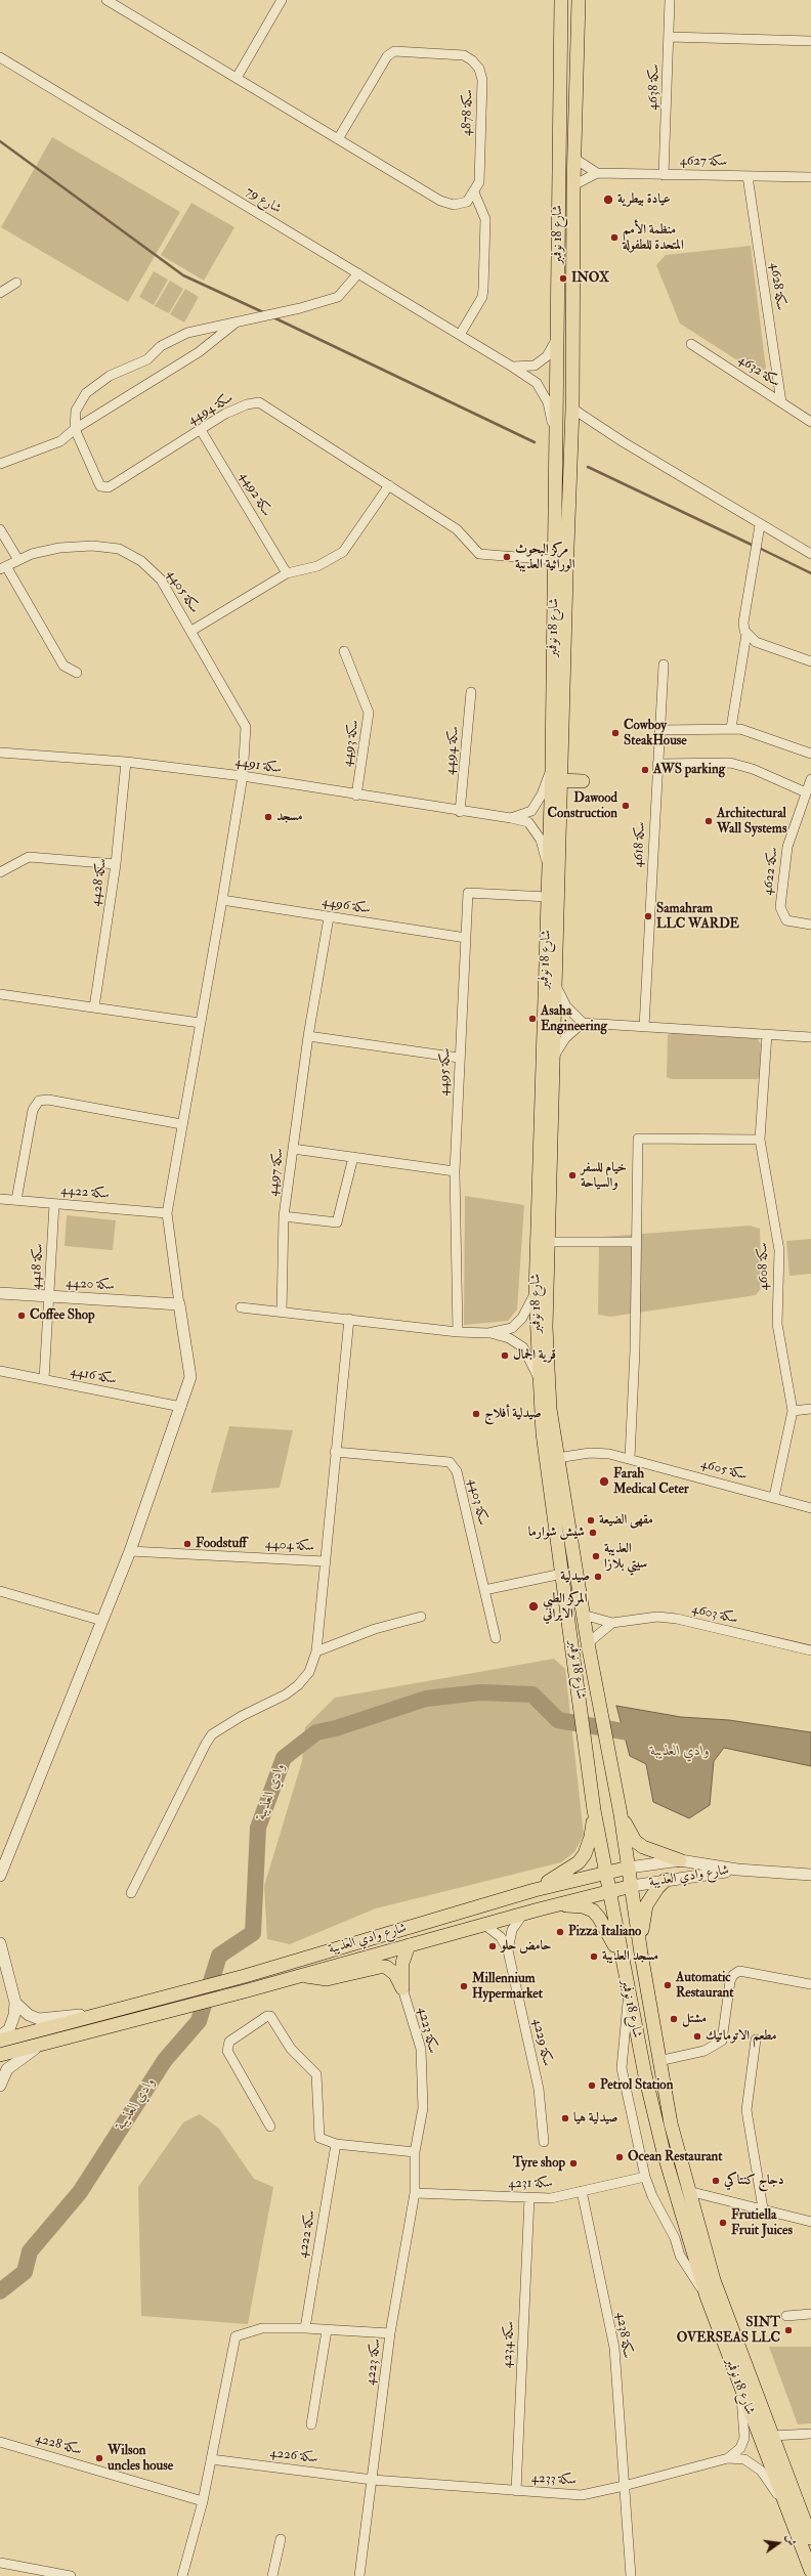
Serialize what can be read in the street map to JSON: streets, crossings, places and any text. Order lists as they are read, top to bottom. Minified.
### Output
{"streets":{"main road":["شارع 18 نوفمبر","شارع وادي العذيبة"],"street":["سكة 4638","سكة 4878","سكة 4627","79 شارع","سكة 4628","سكة 4632","سكة 4494","سكة 4492","سكة 4405","سكة 4493","سكة 4491","سكة 4618","سكة 4622","سكة 4428","سكة 4496","سكة 4495","سكة 4497","سكة 4422","سكة 4418","سكة 4608","سكة 4420","سكة 4416","سكة 4605","سكة 4403","سكة 4404","سكة 4603","سكة 4223","سكة 4229","سكة 4231","سكة 4222","سكة 4238","سكة 4234","سكة 4228","سكة 4226","سكة 4233"]},"crossings":[["سكة 4638","سكة 4627"],["سكة 4627","سكة 4628"],["79 شارع","شارع 18 نوفمبر"],["شارع 18 نوفمبر","سكة 4494"],["شارع 18 نوفمبر","سكة 4491"],["شارع 18 نوفمبر","سكة 4495"],["شارع 18 نوفمبر","سكة 4605"],["شارع 18 نوفمبر","سكة 4603"],["شارع 18 نوفمبر","شارع وادي العذيبة"],["شارع 18 نوفمبر","سكة 4233"],["سكة 4628","سكة 4632"],["سكة 4494","سكة 4492"],["سكة 4494","سكة 4491"],["سكة 4405","سكة 4491"],["سكة 4405","سكة 4496"],["سكة 4405","سكة 4422"],["سكة 4405","سكة 4420"],["سكة 4493","سكة 4491"],["سكة 4491","سكة 4428"],["سكة 4496","سكة 4495"],["سكة 4496","سكة 4497"],["سكة 4422","سكة 4418"],["سكة 4418","سكة 4420"],["سكة 4418","سكة 4416"],["سكة 4608","سكة 4605"],["شارع وادي العذيبة","سكة 4229"],["سكة 4223","سكة 4231"],["سكة 4223","سكة 4226"],["سكة 4223","سكة 4233"],["سكة 4231","سكة 4238"],["سكة 4231","سكة 4234"],["سكة 4238","سكة 4233"],["سكة 4234","سكة 4233"],["سكة 4226","سكة 4233"]],"water":["وادي العذيبة"],"places":["عيادة بيطرية","منظمة الأمم المتحدة للطفولة","INOX","مركز البحوث الوراثية العذيبة","Cowboy SteakHouse","AWS parking","Dawood Construction","مسجد","Architectural Wall Systems","Samahram LLC WARDE","Asaha Engineering","خيام للسفر والسياحة","Coffee Shop","قرية الجمال","صيدلية أفلاج","Farah Medical Ceter","مقهى الضيعة","شيش شوارما","Foodstuff","العذيبة سيتي بلازا","صيدلية","المركز الطبي الايراني","Pizza Italiano","حامض حلو","مسجد العذيبة","Automatic Restaurant","Millennium Hypermarket","مشتل","مطعم الاتوماتيك","Petrol Station","صيدلية هيا","Ocean Restaurant","Tyre shop","دجاج كنتاكي","Frutiella Fruit Juices","SINT OVERSEAS LLC","Wilson uncles house"],"north":"right"}
